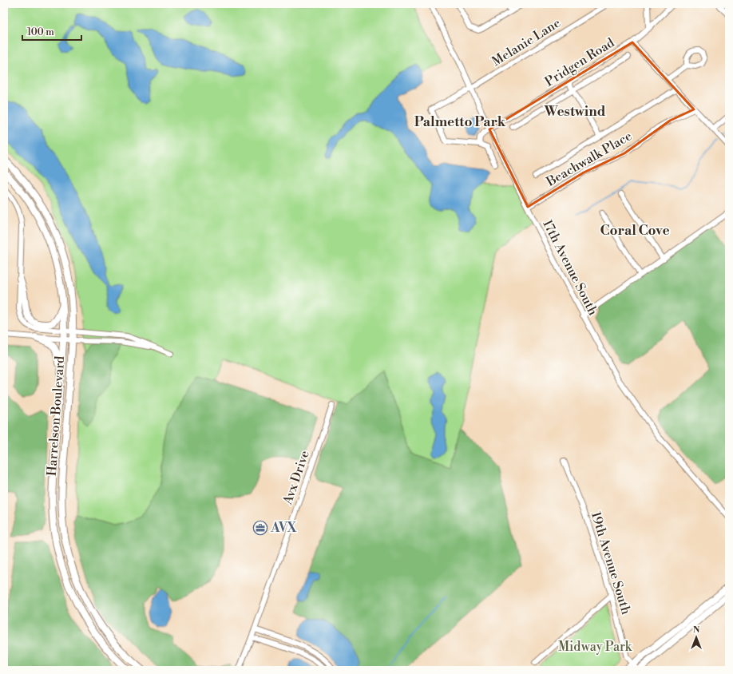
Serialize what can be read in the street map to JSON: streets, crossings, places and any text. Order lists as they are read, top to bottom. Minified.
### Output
{"streets":{"main road":["Harrelson Boulevard"],"street":["Melanie Lane","Pridgen Road","Beachwalk Place","17th Avenue South","Avx Drive","19th Avenue South"]},"crossings":[["Melanie Lane","Pridgen Road"],["Melanie Lane","17th Avenue South"],["Pridgen Road","17th Avenue South"],["Beachwalk Place","17th Avenue South"]],"districts":["Westwind","Palmetto Park","Coral Cove"],"parks":["Midway Park"],"places":{"office":["AVX"]},"scale_bar":"100 m","north":"top"}
